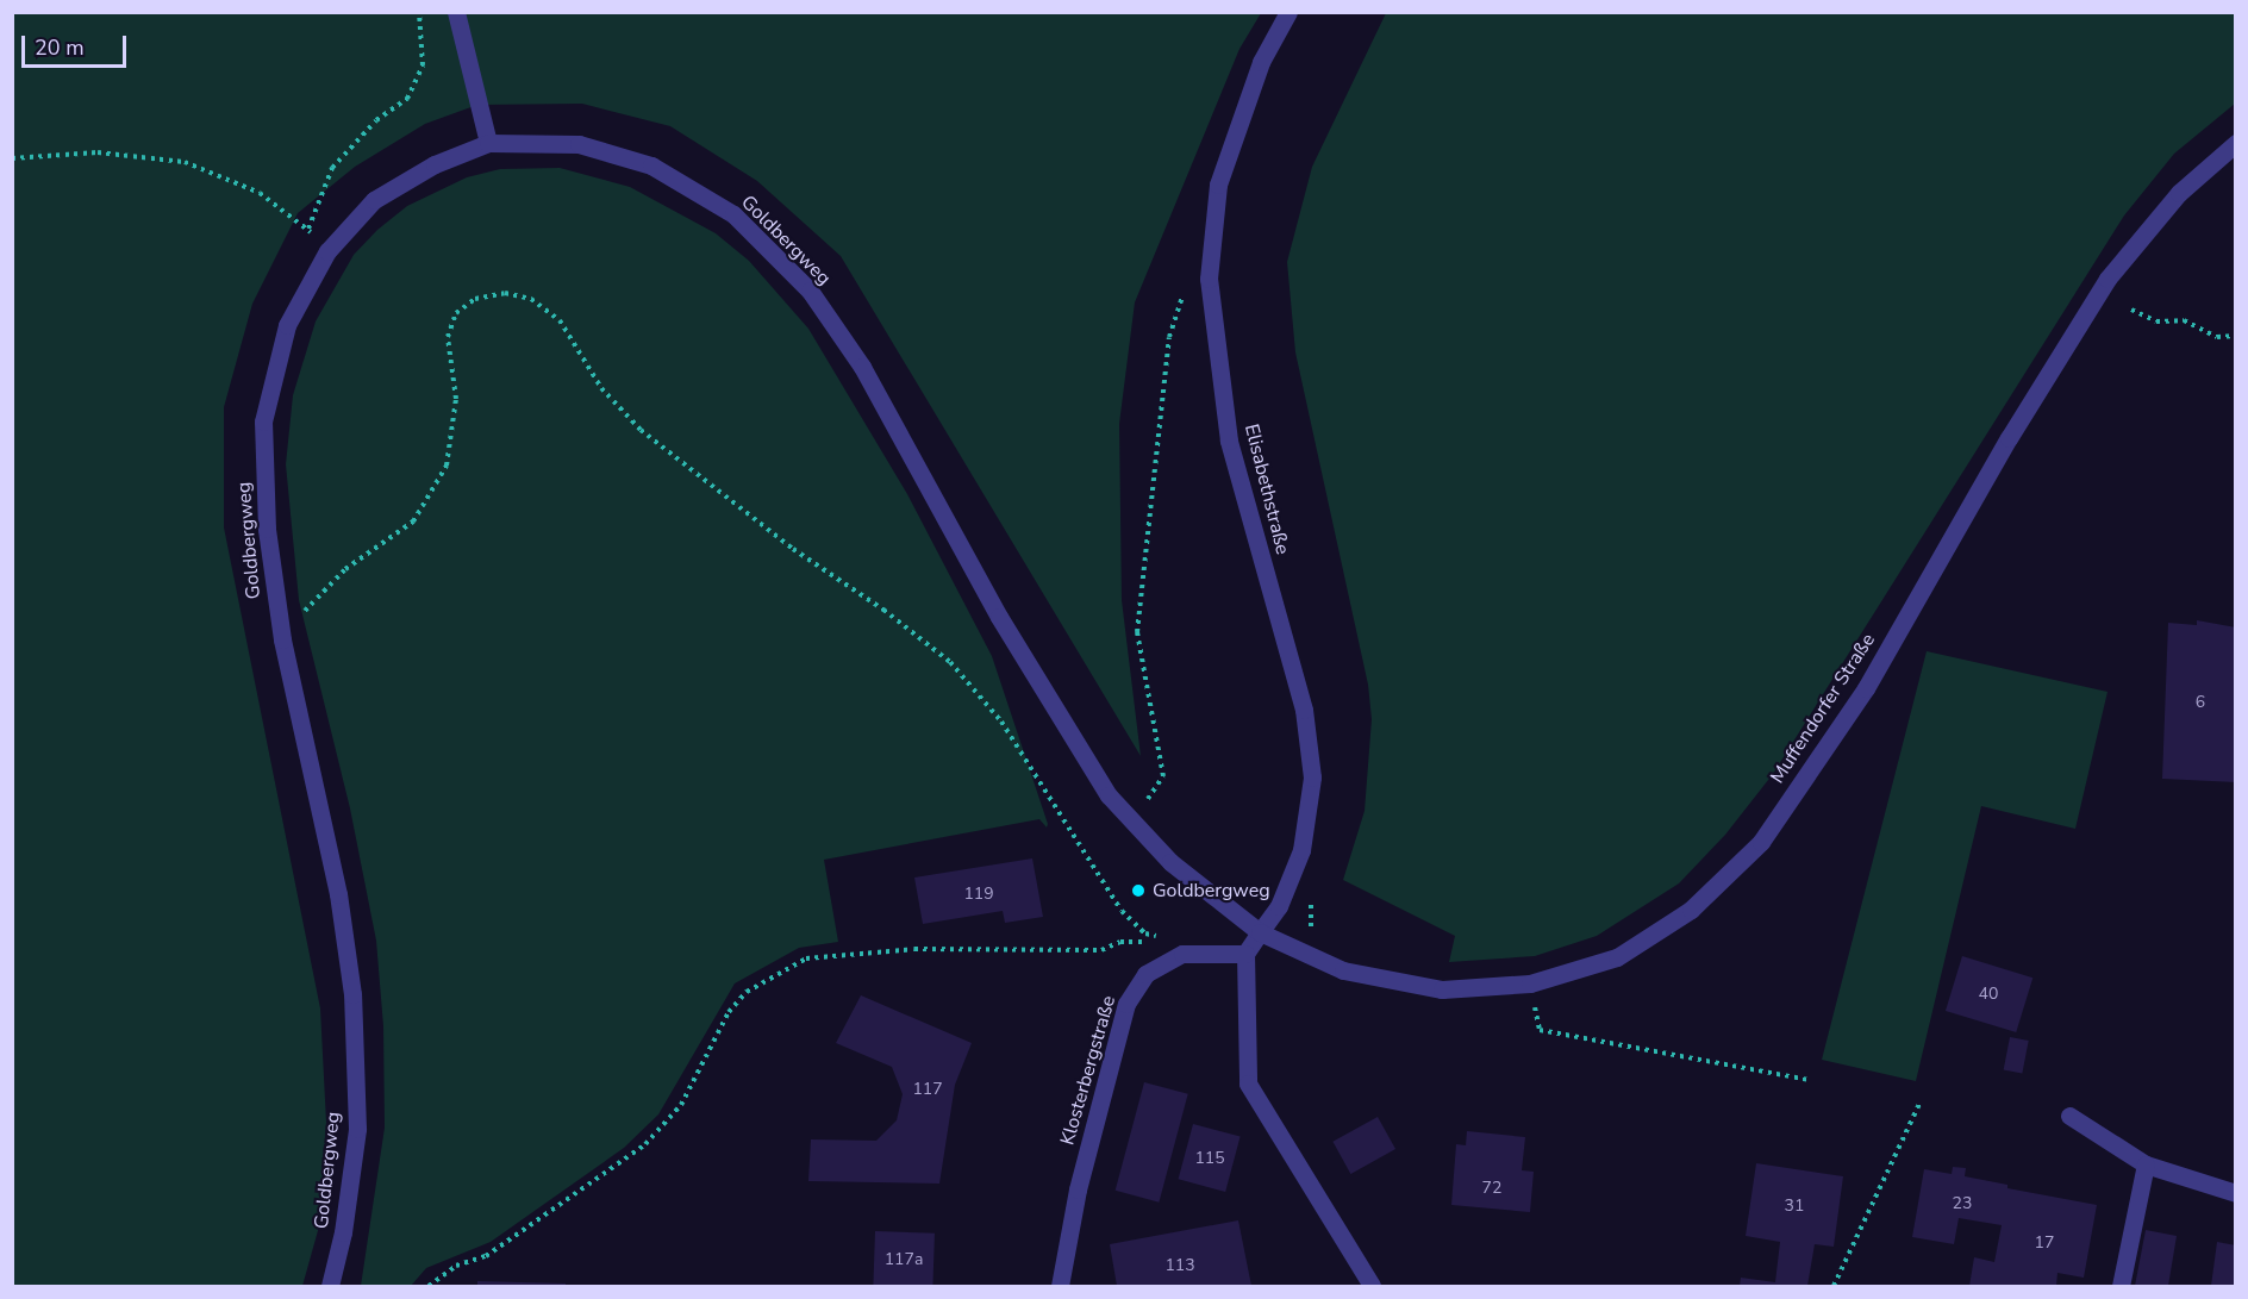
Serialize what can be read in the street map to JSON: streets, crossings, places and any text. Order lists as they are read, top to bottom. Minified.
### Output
{"streets":{"street":["Goldbergweg","Elisabethstraße","Muffendorfer Straße","Klosterbergstraße"]},"crossings":[["Goldbergweg","Elisabethstraße"],["Goldbergweg","Muffendorfer Straße"],["Elisabethstraße","Muffendorfer Straße"]],"places":["Goldbergweg"],"house_numbers":["6","119","40","117","115","72","23","31","17","117a","113"],"scale_bar":"20 m"}
